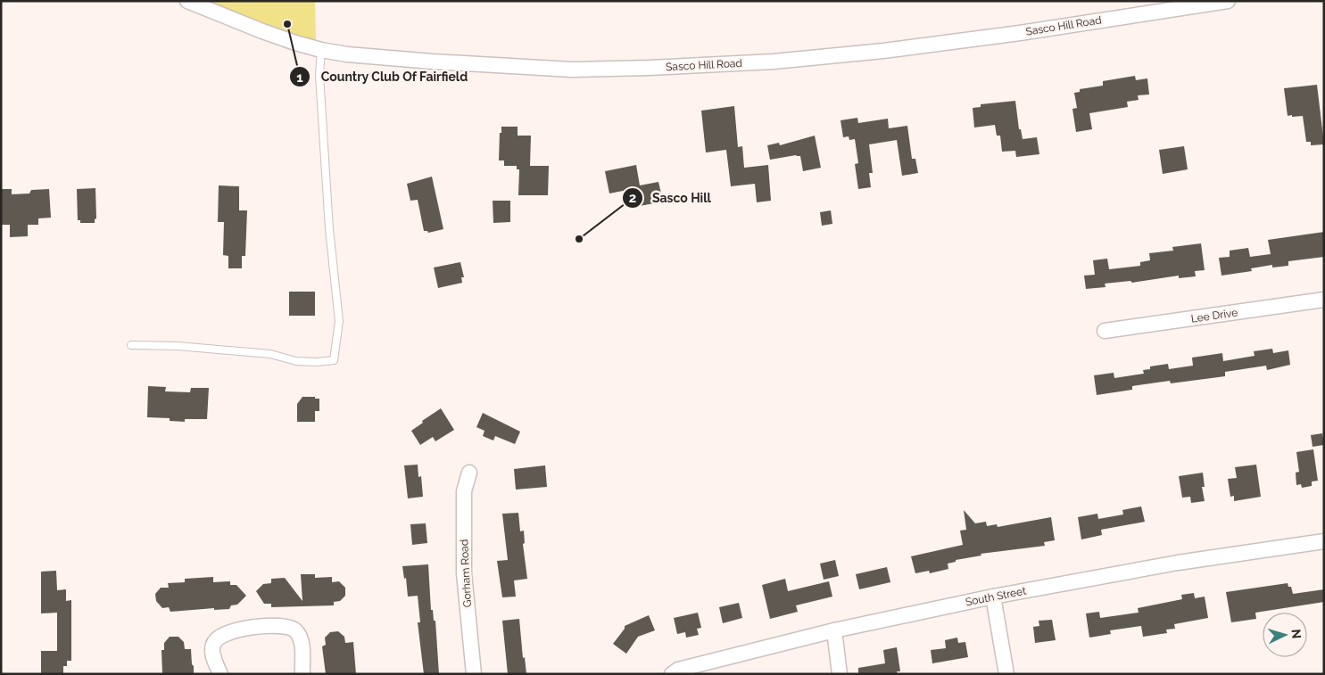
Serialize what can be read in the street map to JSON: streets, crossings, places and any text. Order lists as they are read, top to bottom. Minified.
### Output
{"streets":{"street":["Sasco Hill Road","Lee Drive","Gorham Road","South Street"]},"places":["Country Club Of Fairfield","Sasco Hill"],"north":"right"}
